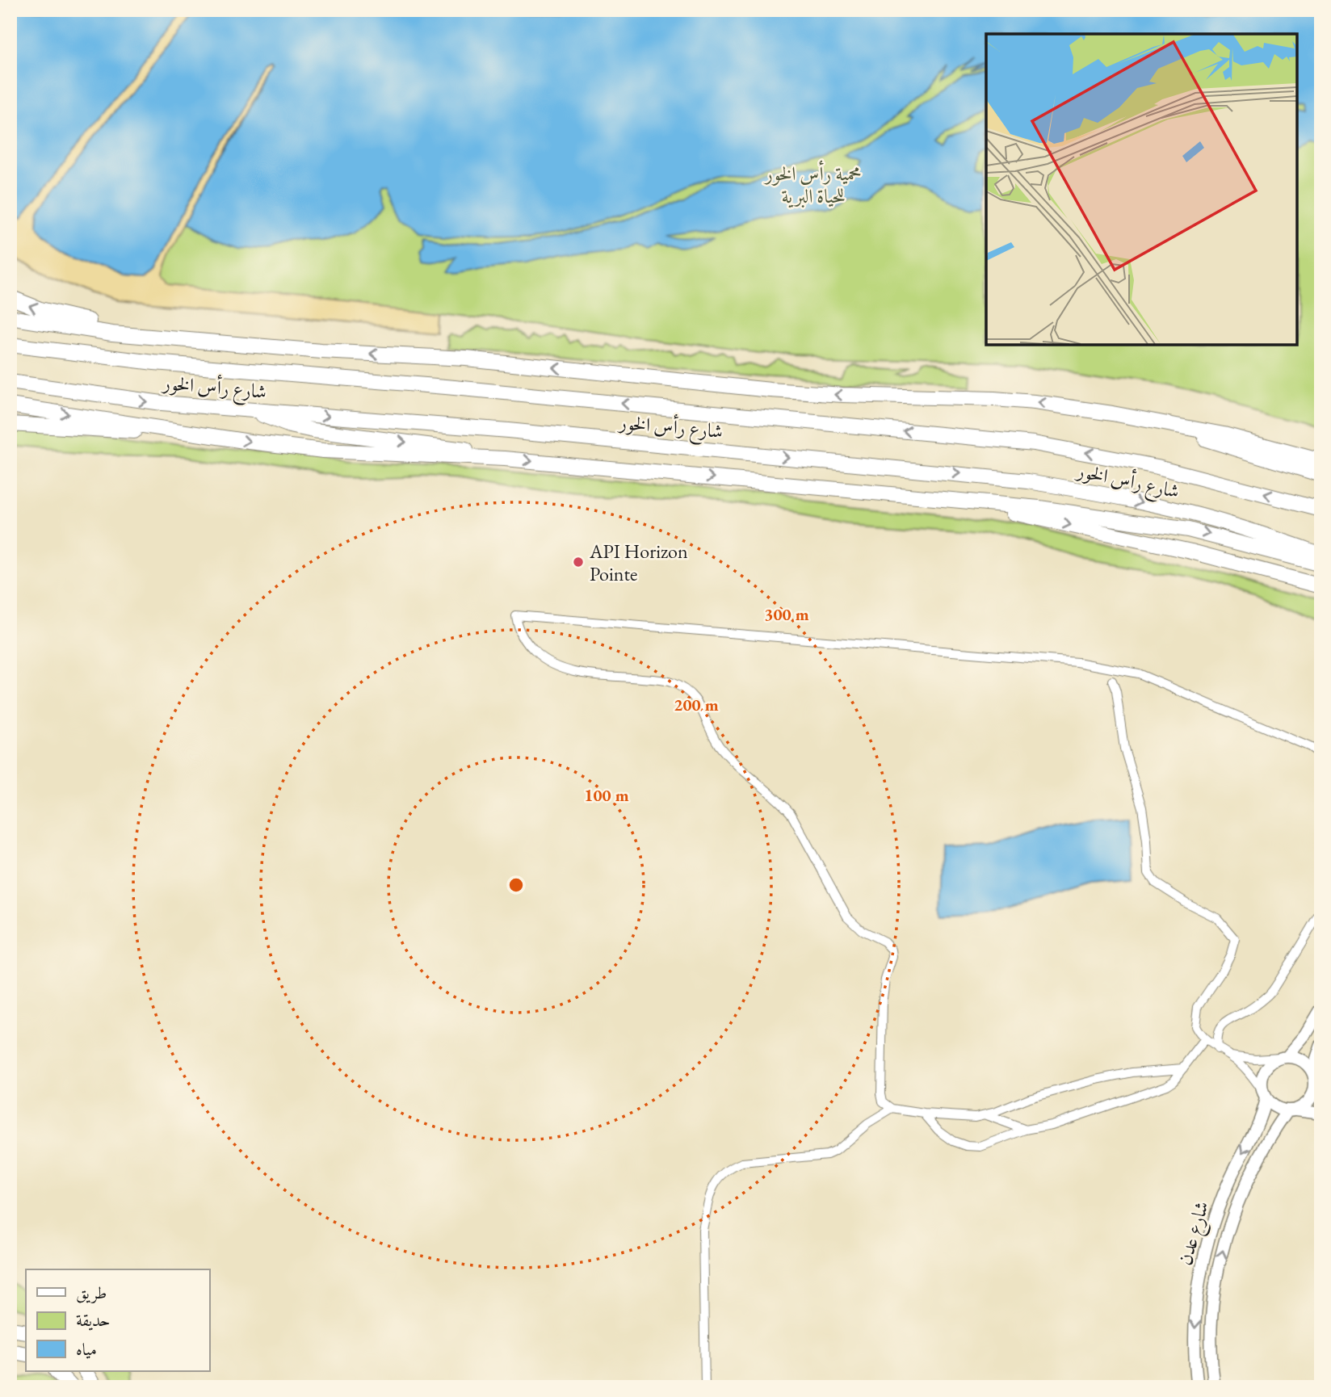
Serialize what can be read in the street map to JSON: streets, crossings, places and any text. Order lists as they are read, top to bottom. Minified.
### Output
{"streets":{"highway":["شارع رأس الخور"],"street":["شارع عدن"]},"parks":["محمية رأس الخور للحياة البرية"],"places":["API Horizon Pointe"],"legend":["طريق","حديقة","مياه"],"rings":["300 m","200 m","100 m"]}
